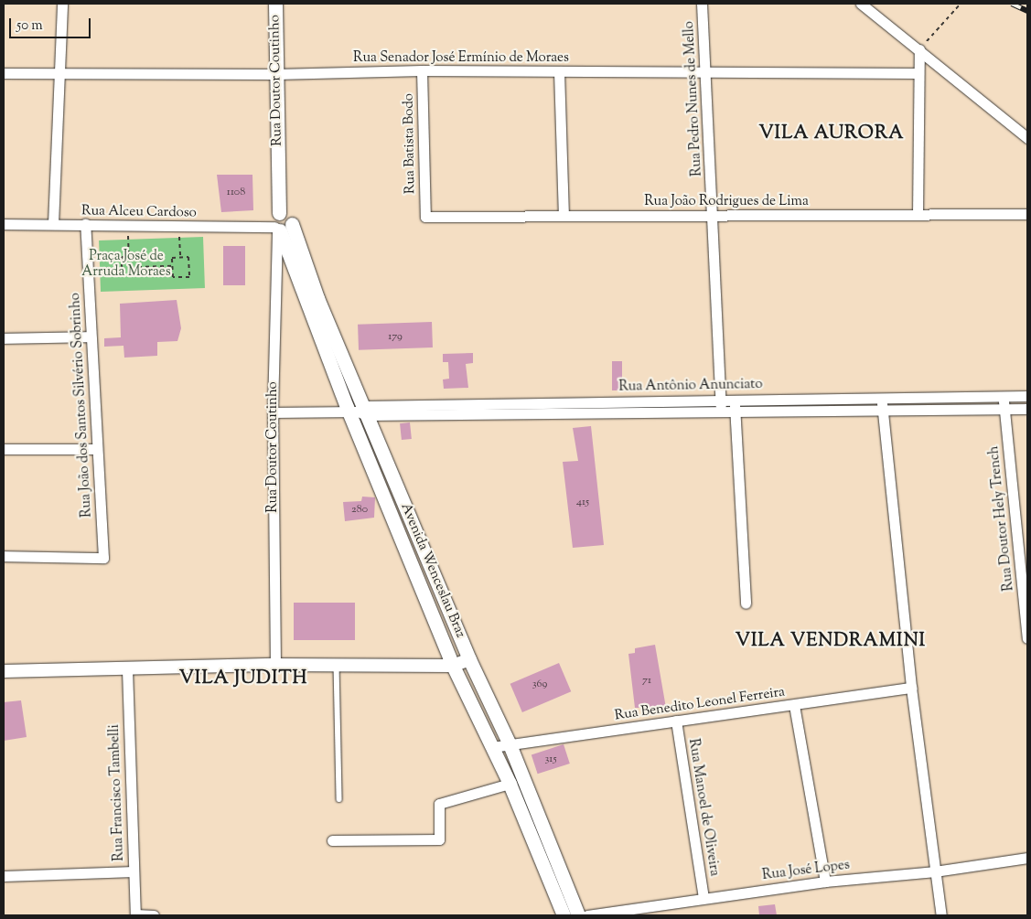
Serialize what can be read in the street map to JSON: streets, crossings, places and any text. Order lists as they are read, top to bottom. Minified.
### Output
{"streets":{"main road":["Rua Doutor Coutinho","Avenida Wenceslau Braz"],"street":["Rua Senador José Ermínio de Moraes","Rua Pedro Nunes de Mello","Rua Batista Bodo","Rua João Rodrigues de Lima","Rua Alceu Cardoso","Rua Antônio Anunciato","Rua João dos Santos Silvério Sobrinho","Rua Doutor Hely Trench","Rua Benedito Leonel Ferreira","Rua Francisco Tambelli","Rua Manoel de Oliveira","Rua José Lopes"]},"crossings":[["Rua Senador José Ermínio de Moraes","Rua Doutor Coutinho"],["Rua Senador José Ermínio de Moraes","Rua Pedro Nunes de Mello"],["Rua Senador José Ermínio de Moraes","Rua Batista Bodo"],["Rua Doutor Coutinho","Rua Alceu Cardoso"],["Rua Doutor Coutinho","Rua Antônio Anunciato"],["Rua Doutor Coutinho","Avenida Wenceslau Braz"],["Rua Pedro Nunes de Mello","Rua João Rodrigues de Lima"],["Rua Pedro Nunes de Mello","Rua Antônio Anunciato"],["Rua Batista Bodo","Rua João Rodrigues de Lima"],["Rua Alceu Cardoso","Rua João dos Santos Silvério Sobrinho"],["Rua Alceu Cardoso","Avenida Wenceslau Braz"],["Rua Antônio Anunciato","Rua Doutor Hely Trench"],["Rua Antônio Anunciato","Avenida Wenceslau Braz"],["Avenida Wenceslau Braz","Rua Benedito Leonel Ferreira"],["Rua Benedito Leonel Ferreira","Rua Manoel de Oliveira"],["Rua Manoel de Oliveira","Rua José Lopes"]],"districts":["VILA AURORA","VILA VENDRAMINI","VILA JUDITH"],"parks":["Praça José de Arruda Moraes"],"house_numbers":["1108","179","415","280","71","369","315"],"scale_bar":"50 m"}
